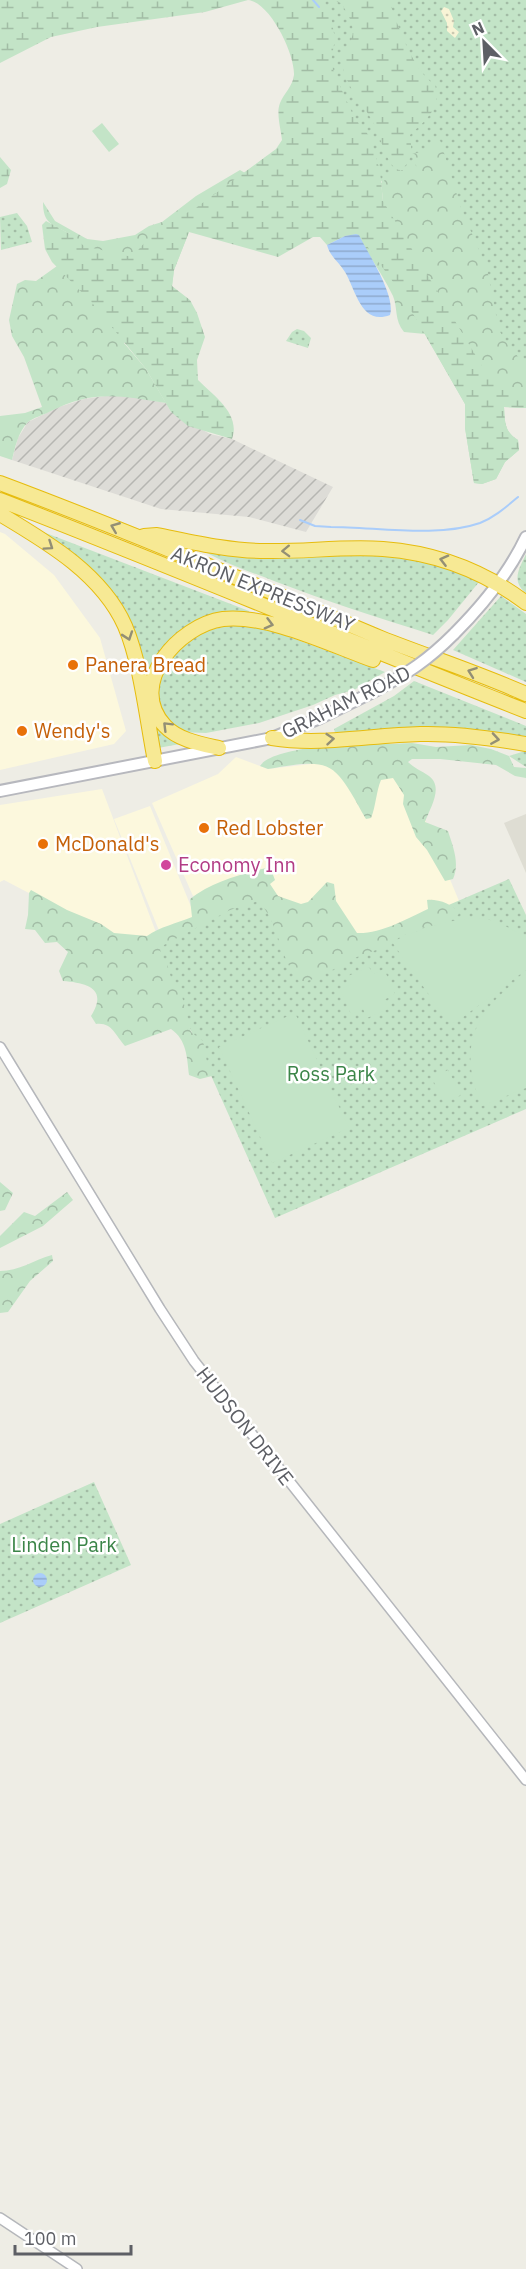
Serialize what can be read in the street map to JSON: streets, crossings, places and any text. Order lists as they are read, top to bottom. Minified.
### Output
{"streets":{"highway":["AKRON EXPRESSWAY"],"main road":["GRAHAM ROAD"],"street":["HUDSON DRIVE"]},"parks":["Ross Park","Linden Park"],"places":["Panera Bread","Wendy's","Red Lobster","McDonald's","Economy Inn"],"scale_bar":"100 m","north":"top left"}
